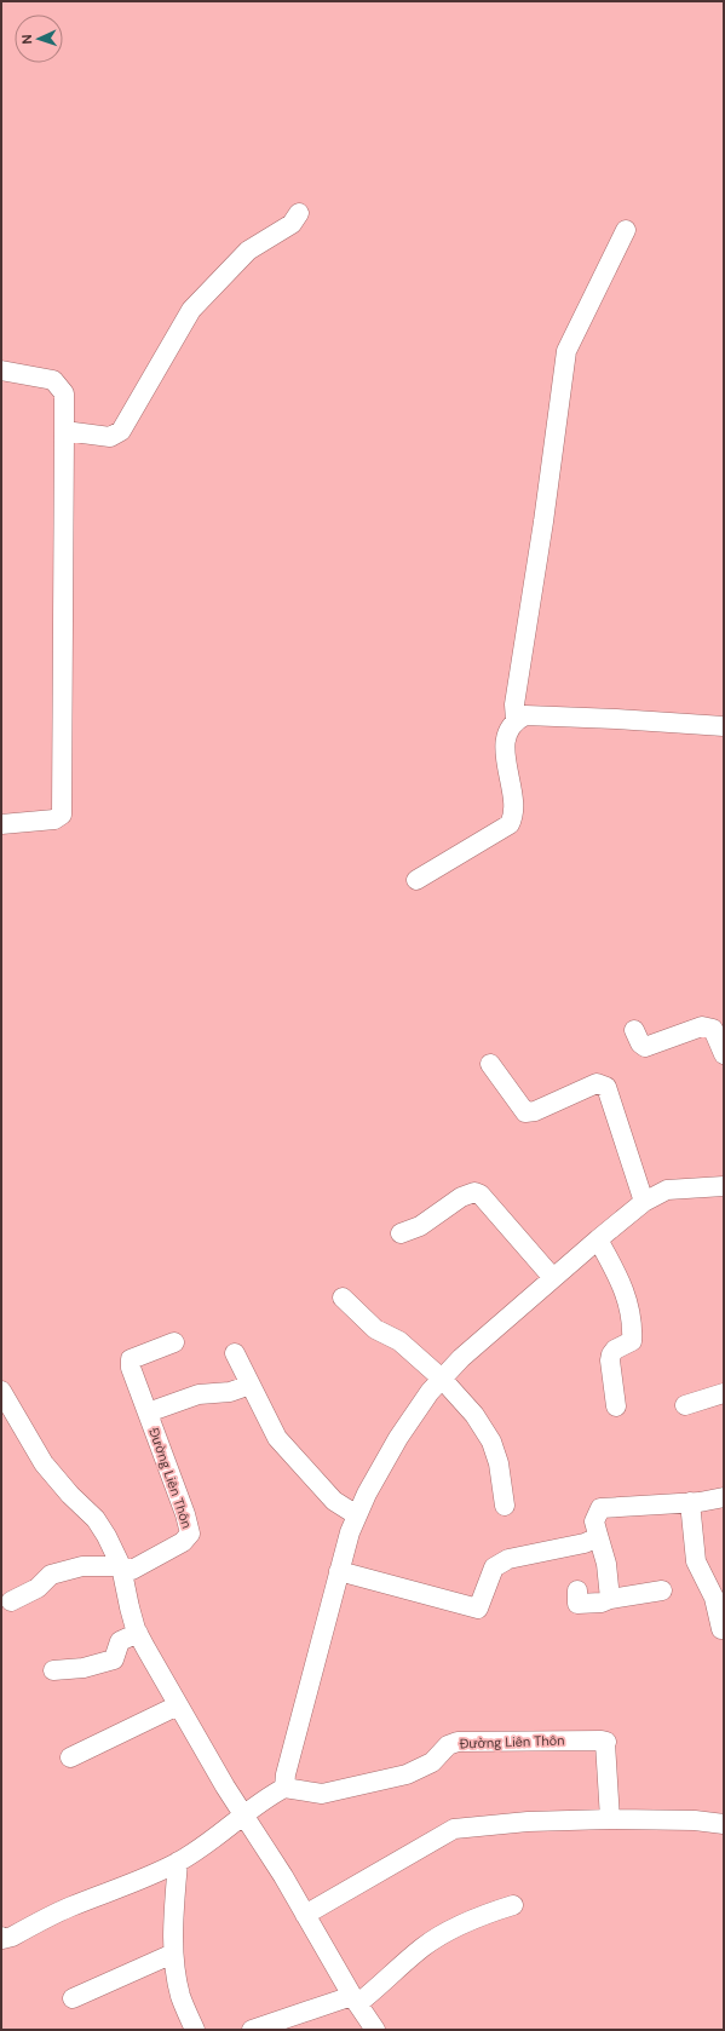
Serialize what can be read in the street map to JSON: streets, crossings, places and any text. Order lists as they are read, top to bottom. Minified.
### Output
{"streets":{"street":["Đường Liên Thôn"]},"north":"left"}
